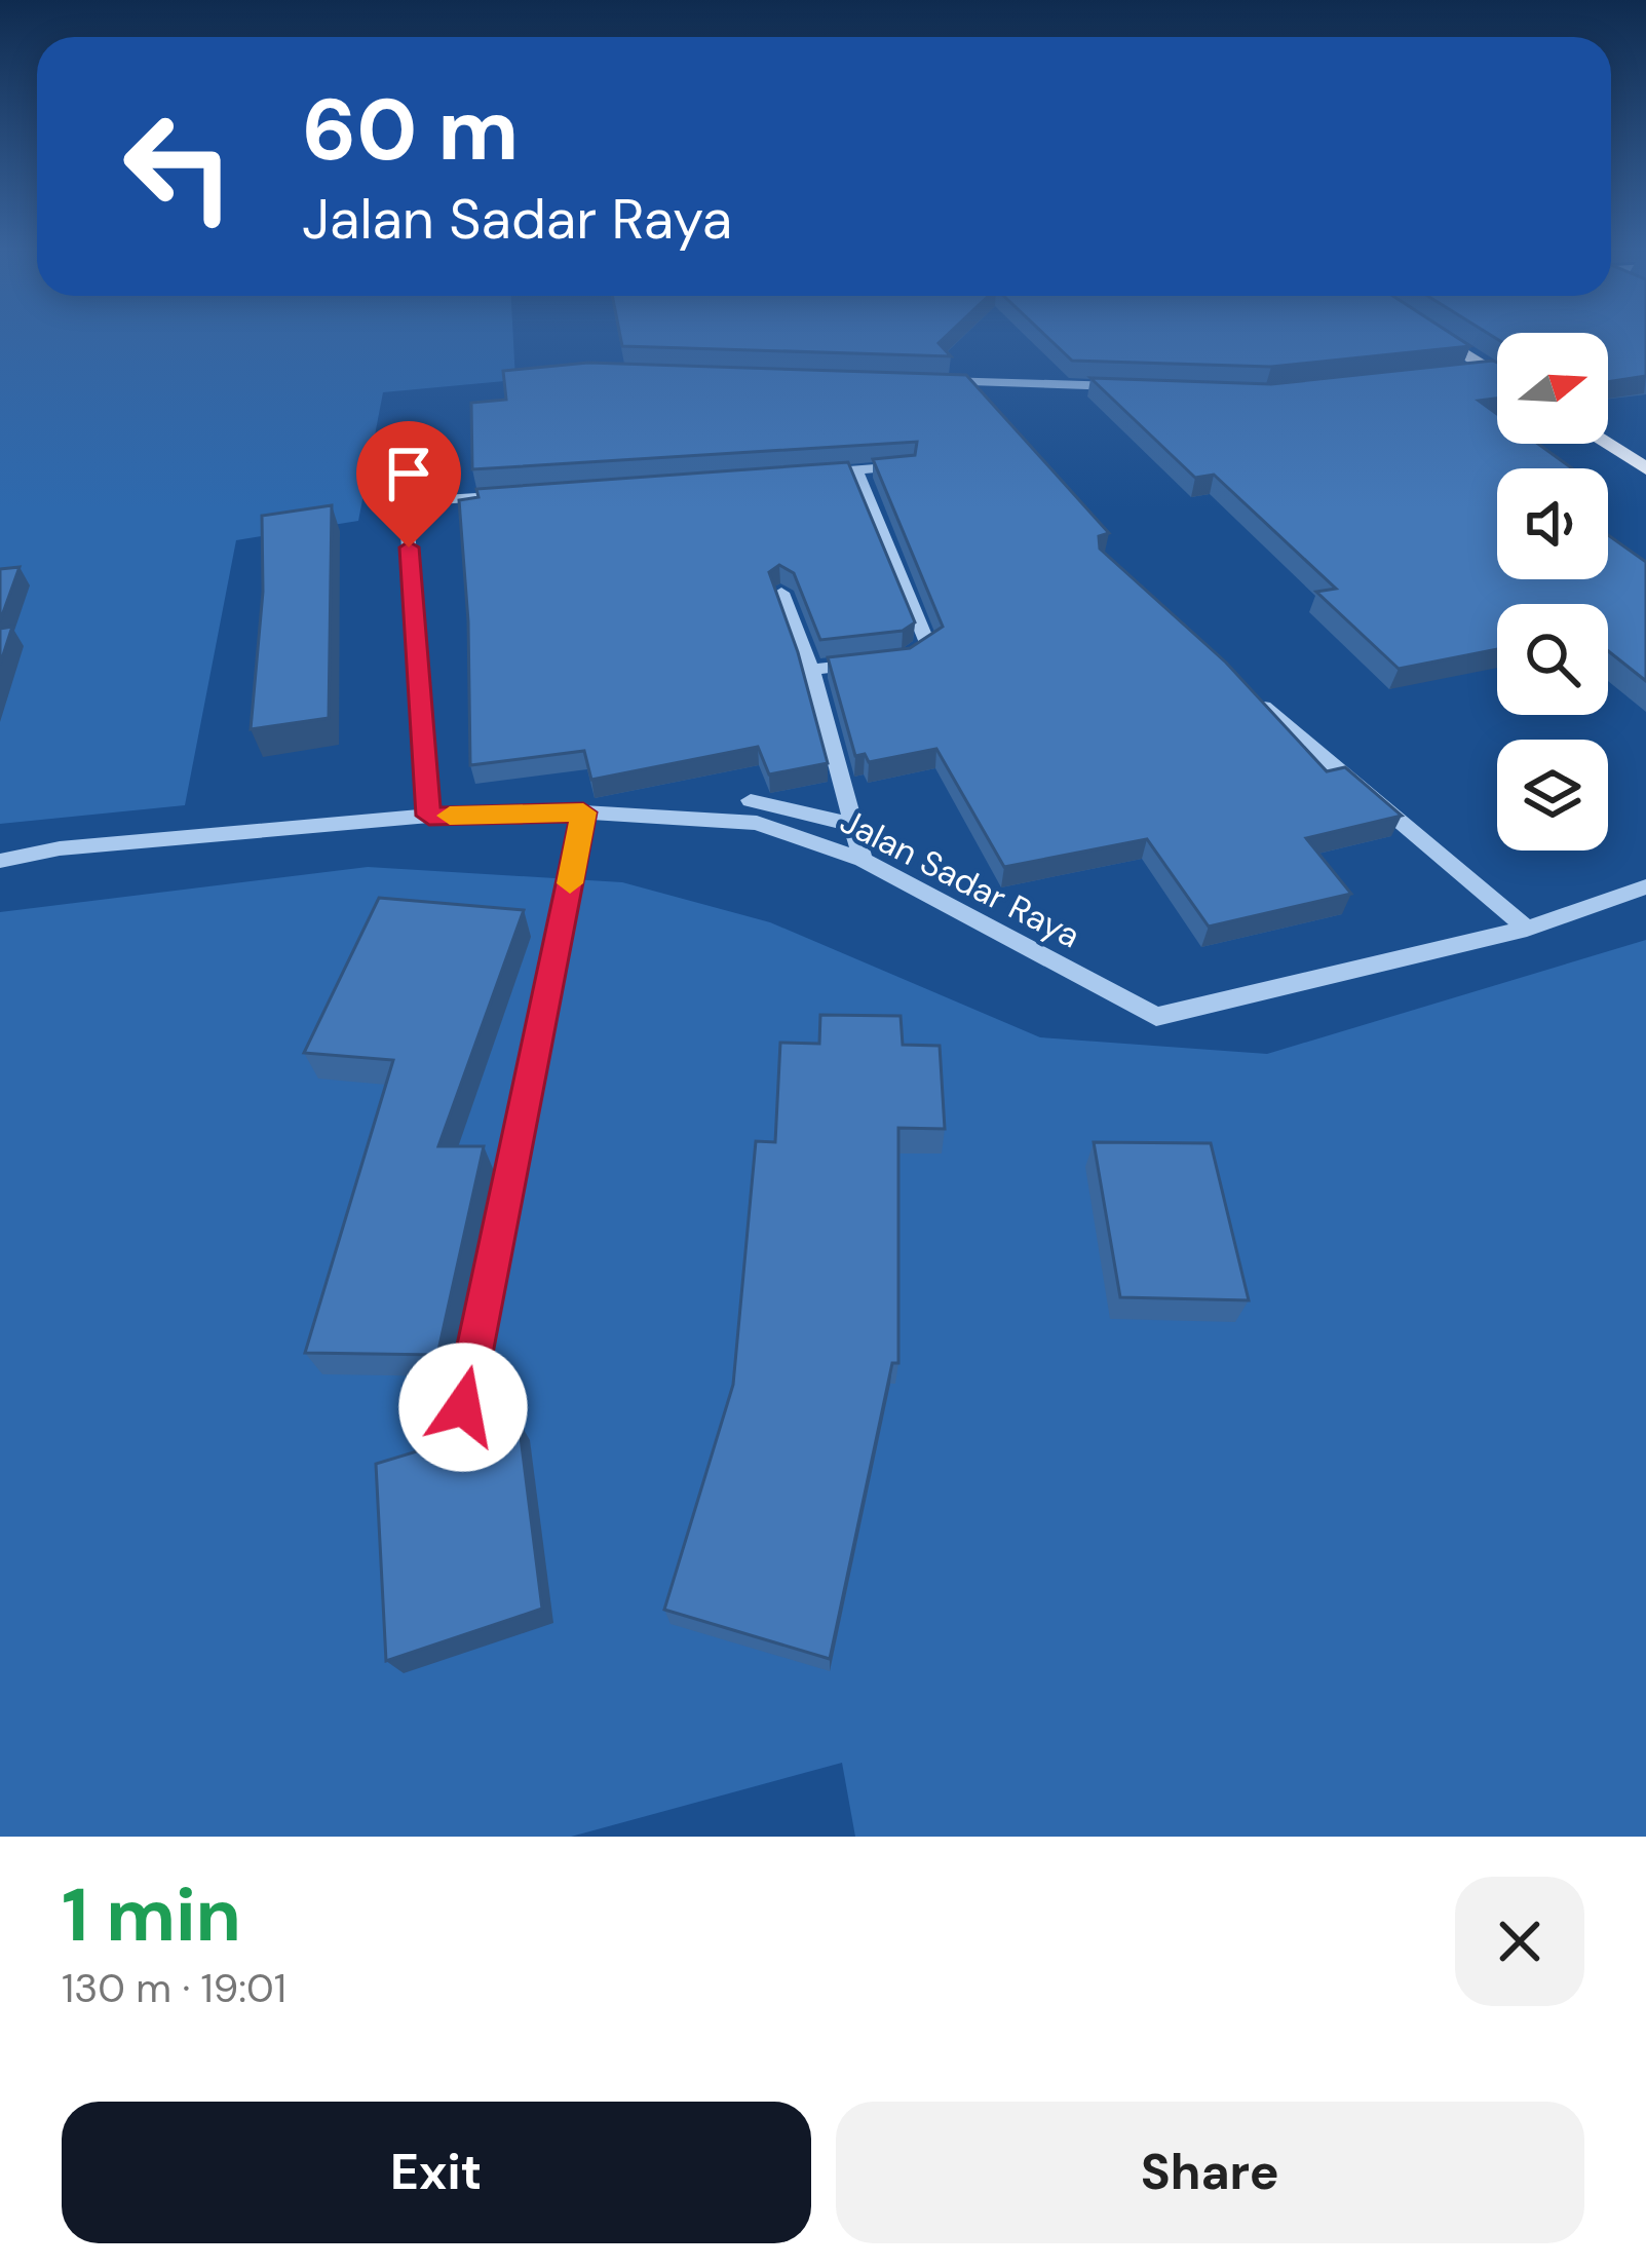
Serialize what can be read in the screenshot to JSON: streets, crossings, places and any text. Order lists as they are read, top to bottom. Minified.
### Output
{"streets":{"street":["Jalan Sadar Raya"]},"north":"right","page":{"turn":["60 m","Jalan Sadar Raya"],"heading":["1 min","130 m · 19:01"],"buttons":["Exit","Share"]}}
